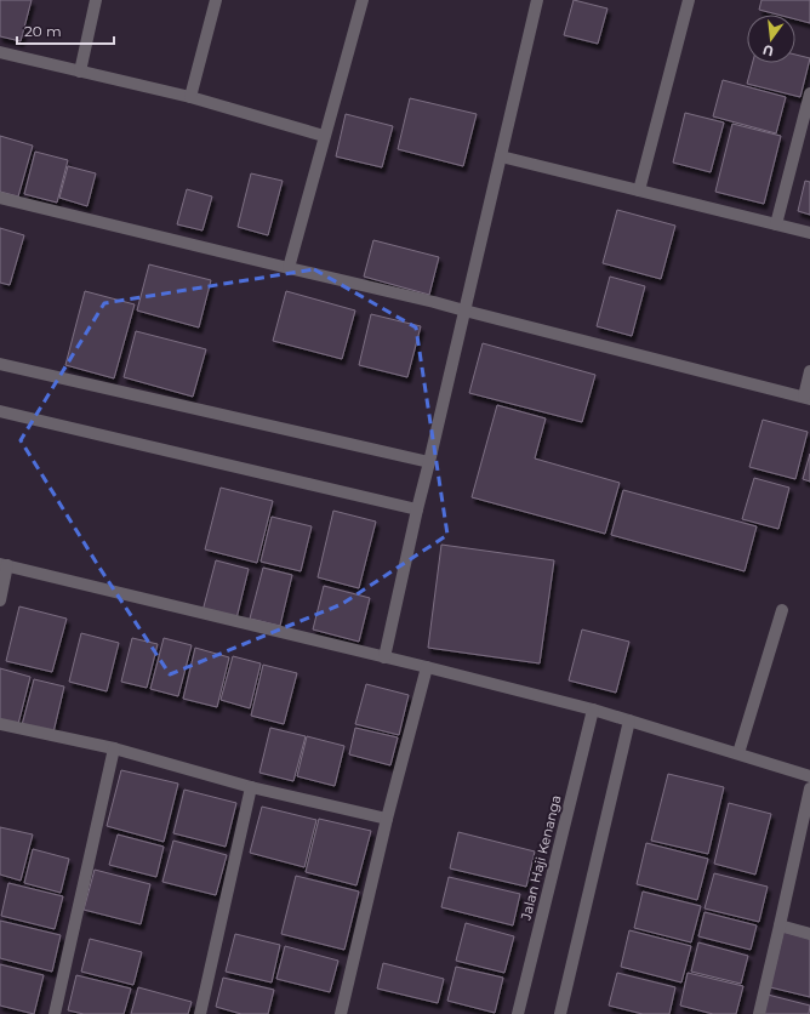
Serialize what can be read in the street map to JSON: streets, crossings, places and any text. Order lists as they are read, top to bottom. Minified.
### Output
{"streets":{"street":["Jalan Haji Kenanga"]},"scale_bar":"20 m","north":"bottom"}
